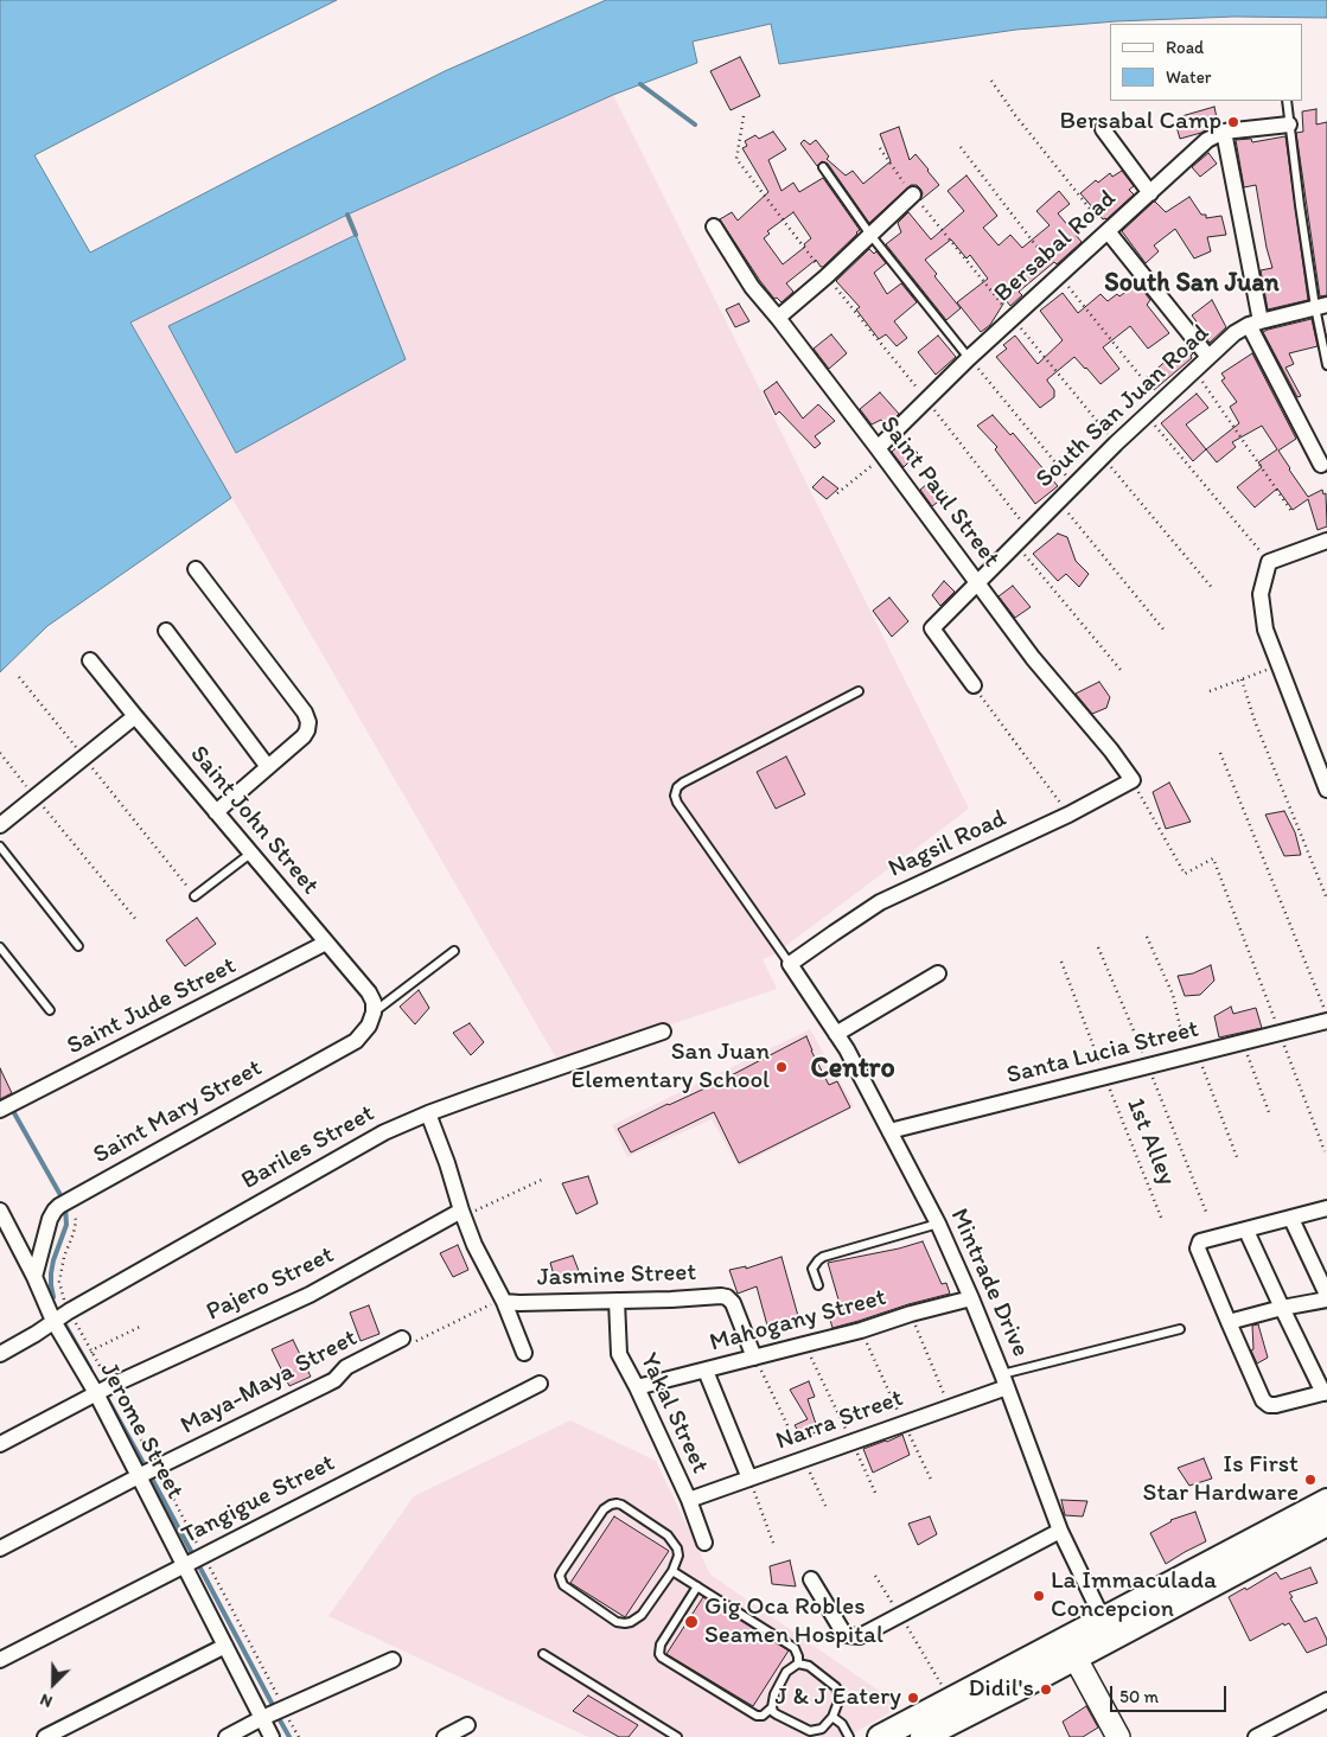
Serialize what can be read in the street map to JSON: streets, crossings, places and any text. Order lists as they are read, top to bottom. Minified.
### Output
{"streets":{"street":["Bersabal Road","South San Juan Road","Saint Paul Street","Saint John Street","Nagsil Road","Saint Jude Street","Santa Lucia Street","Saint Mary Street","Bariles Street","Jasmine Street","Mintrade Drive","Pajero Street","Mahogany Street","Maya-Maya Street","Yakal Street","Narra Street","Jerome Street","Tangigue Street"],"path":["1st Alley"]},"crossings":[["Bersabal Road","Saint Paul Street"],["South San Juan Road","Saint Paul Street"],["Saint Paul Street","Nagsil Road"],["Saint John Street","Saint Jude Street"],["Saint John Street","Saint Mary Street"],["Nagsil Road","Mintrade Drive"],["Santa Lucia Street","1st Alley"],["Santa Lucia Street","Mintrade Drive"],["Saint Mary Street","Jerome Street"],["Bariles Street","Jerome Street"],["Jasmine Street","Mahogany Street"],["Jasmine Street","Yakal Street"],["Mintrade Drive","Mahogany Street"],["Mintrade Drive","Narra Street"],["Pajero Street","Jerome Street"],["Mahogany Street","Yakal Street"],["Maya-Maya Street","Jerome Street"],["Yakal Street","Narra Street"],["Jerome Street","Tangigue Street"]],"districts":["South San Juan","Centro"],"places":["Bersabal Camp","San Juan Elementary School","Is First Star Hardware","La Immaculada Concepcion","Gig Oca Robles Seamen Hospital","Didil's","J & J Eatery"],"legend":["Road","Water"],"scale_bar":"50 m","north":"bottom left"}
